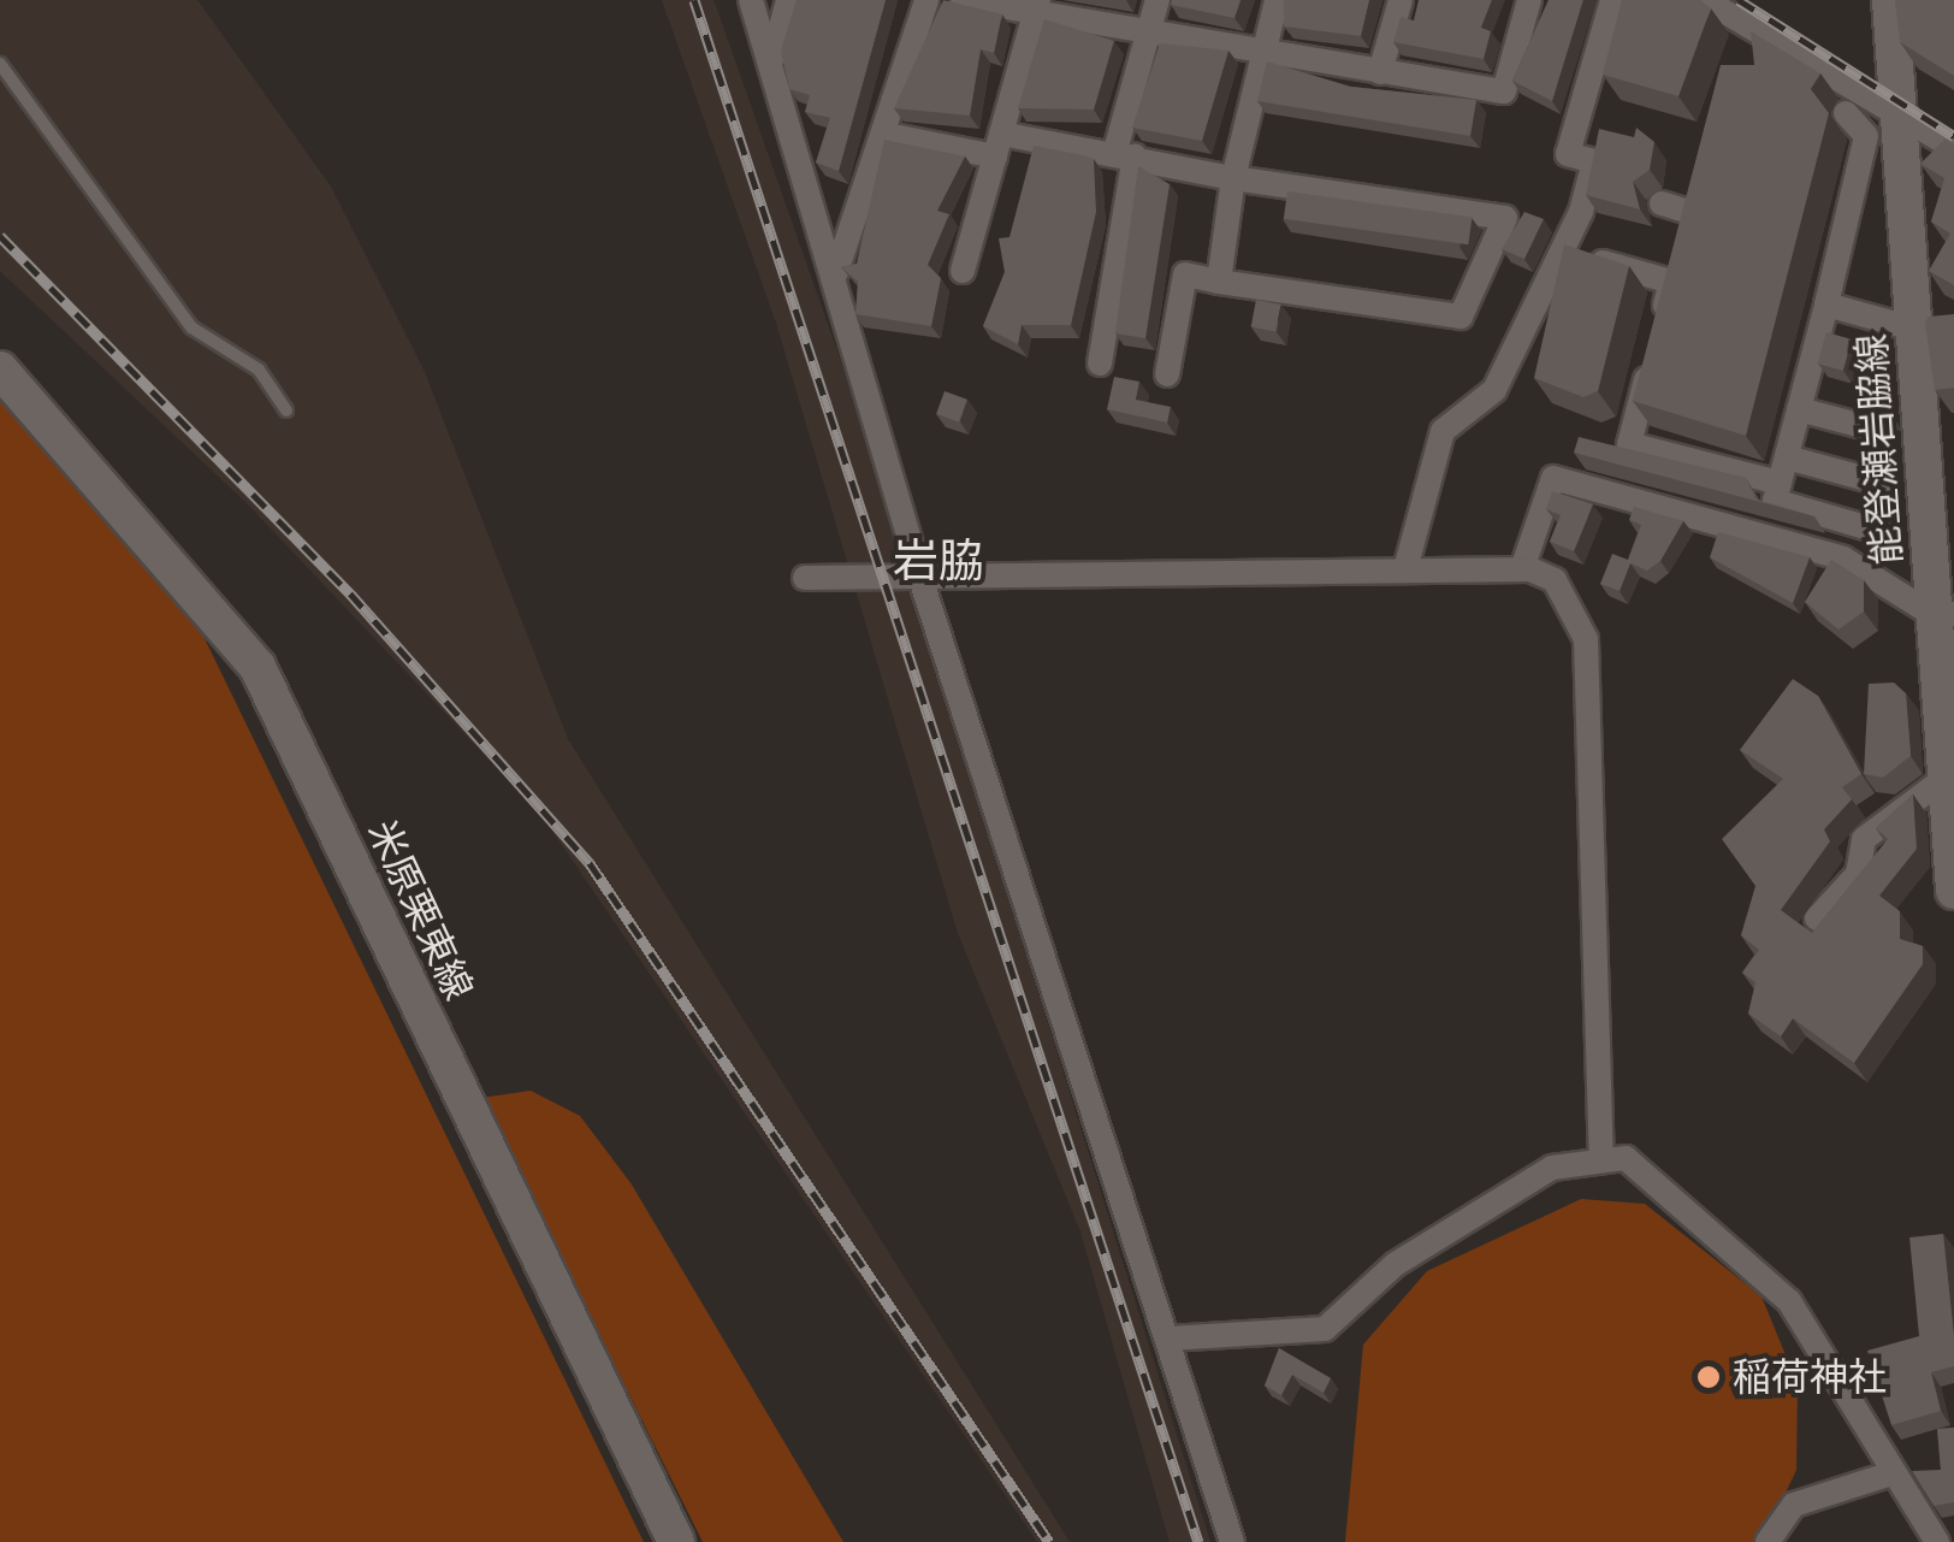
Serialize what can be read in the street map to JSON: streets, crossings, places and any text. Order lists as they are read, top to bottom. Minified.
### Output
{"streets":{"main road":["能登瀬岩脇線","米原栗東線"]},"districts":["岩脇"],"places":["稲荷神社"]}
